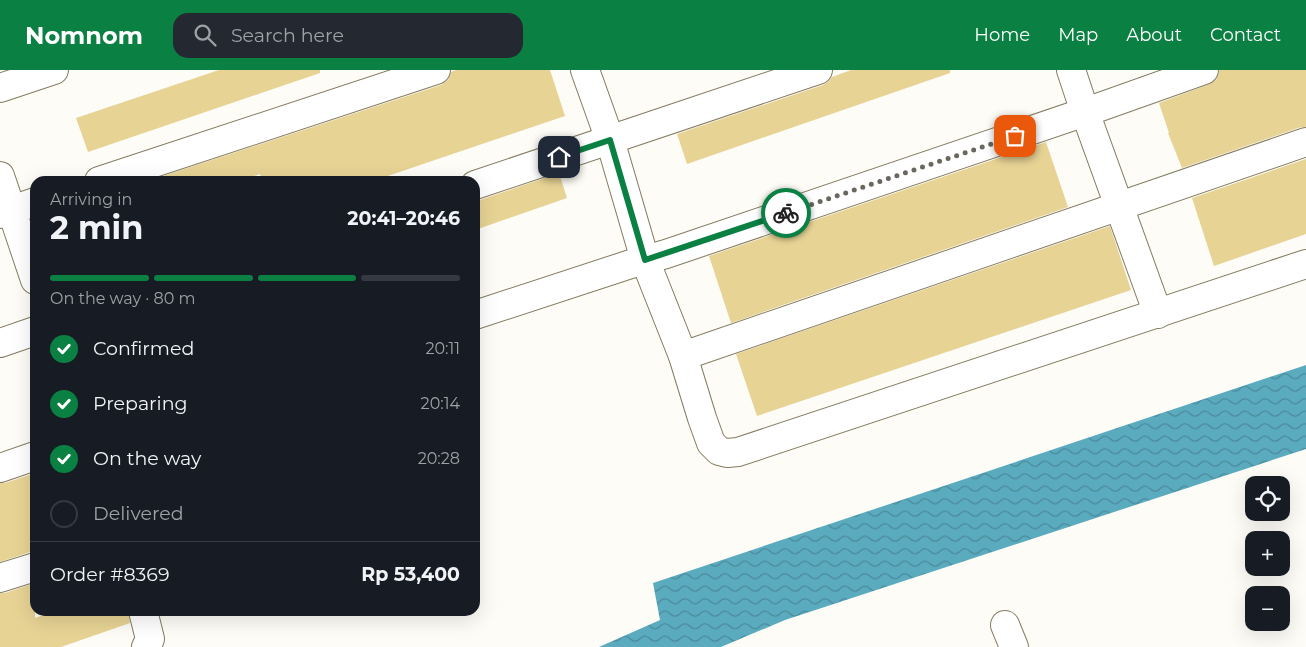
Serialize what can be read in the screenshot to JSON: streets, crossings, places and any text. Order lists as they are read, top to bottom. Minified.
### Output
{"page":{"header":"Nomnom","search":"Search here","nav":["Home","Map","About","Contact"],"heading":["2 min","Arriving in","20:41–20:46"],"panel":["Order #8369","Rp 53,400"],"bar":"On the way · 80 m","list":[["Confirmed","20:11"],["Preparing","20:14"],["On the way","20:28"],"Delivered"],"map_buttons":["+","−"]}}
